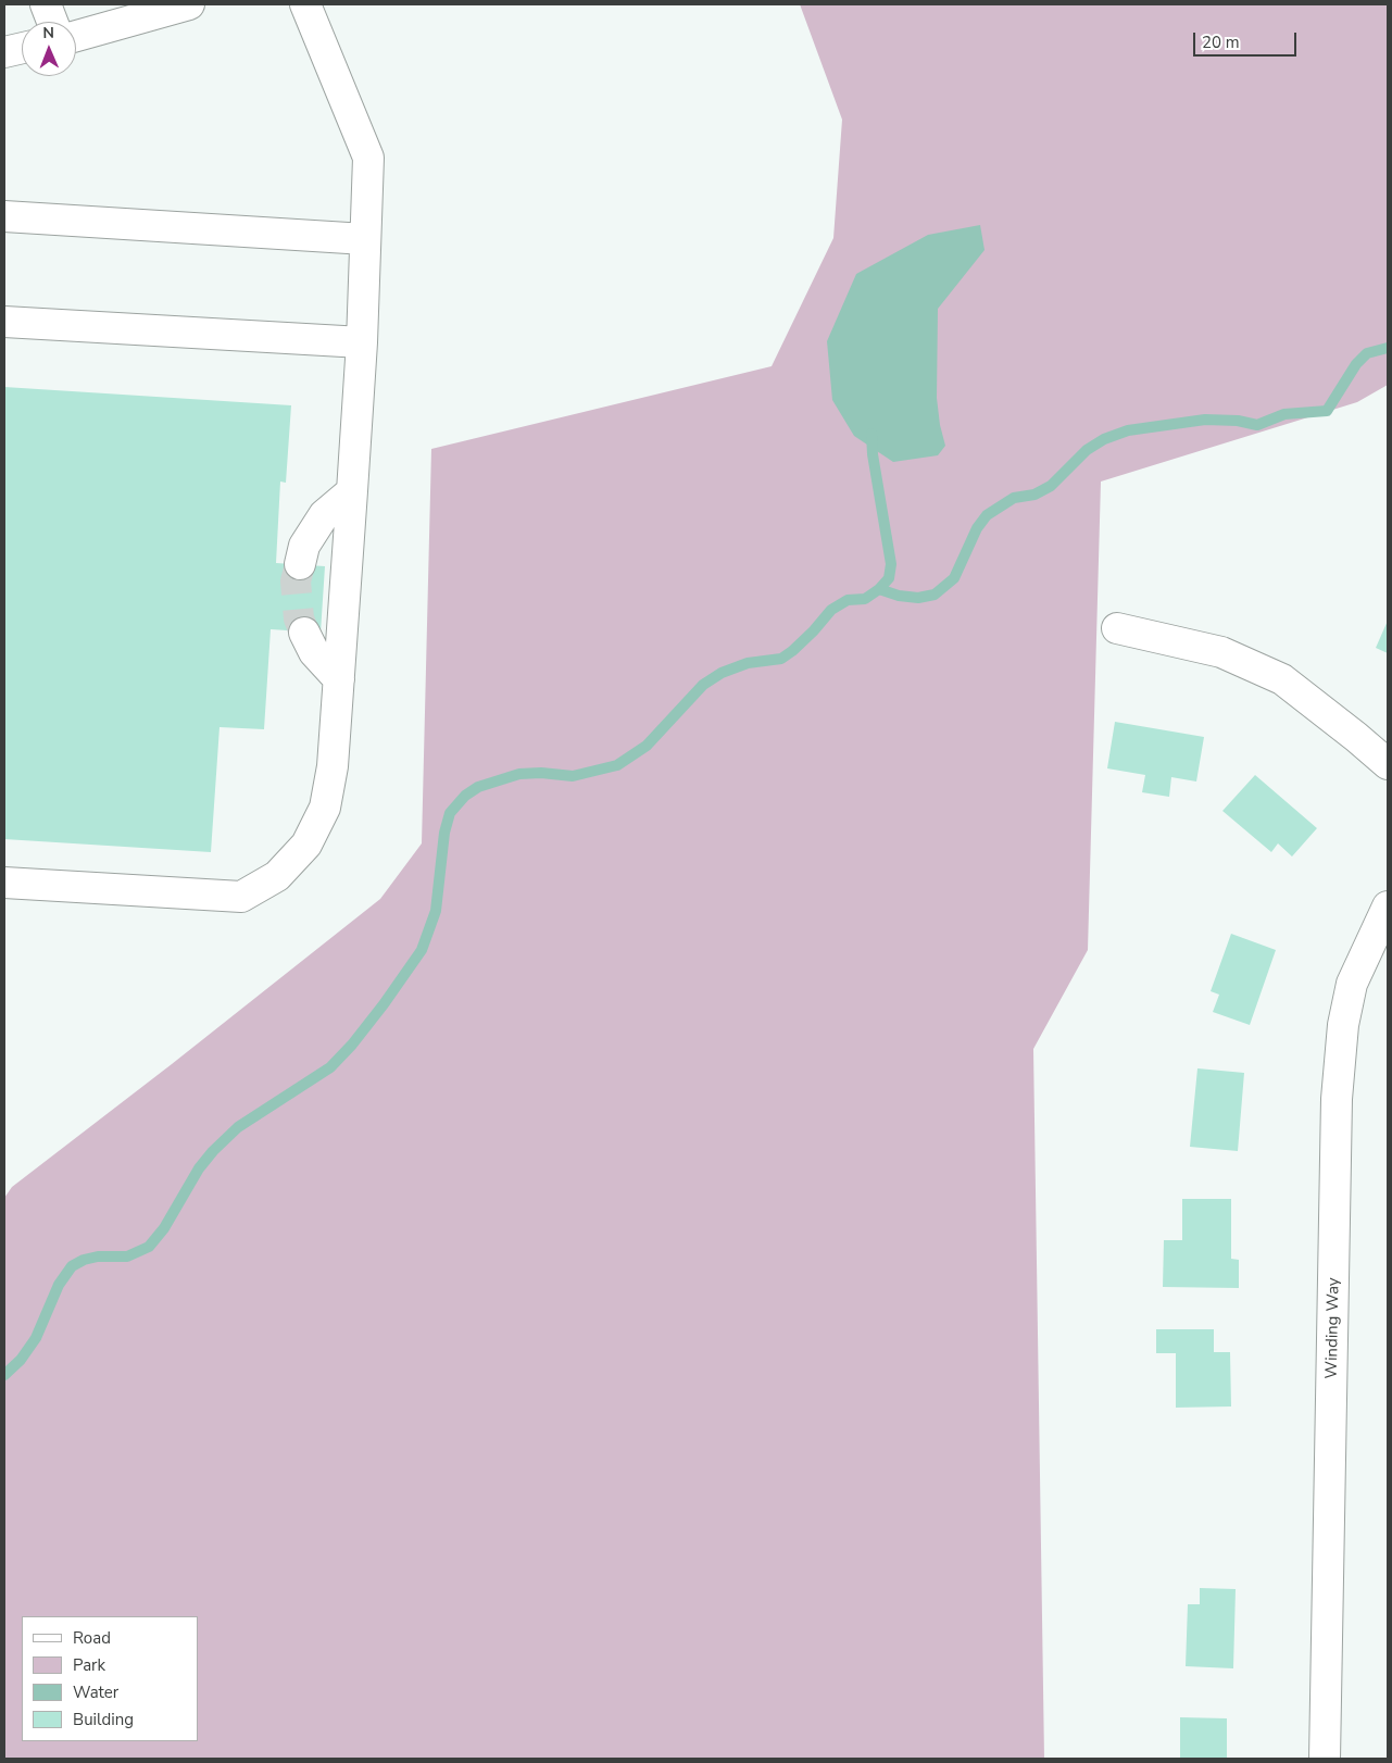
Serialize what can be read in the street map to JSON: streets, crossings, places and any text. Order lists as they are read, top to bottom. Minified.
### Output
{"streets":{"street":["Winding Way"]},"legend":["Road","Park","Water","Building"],"scale_bar":"20 m","north":"top"}
